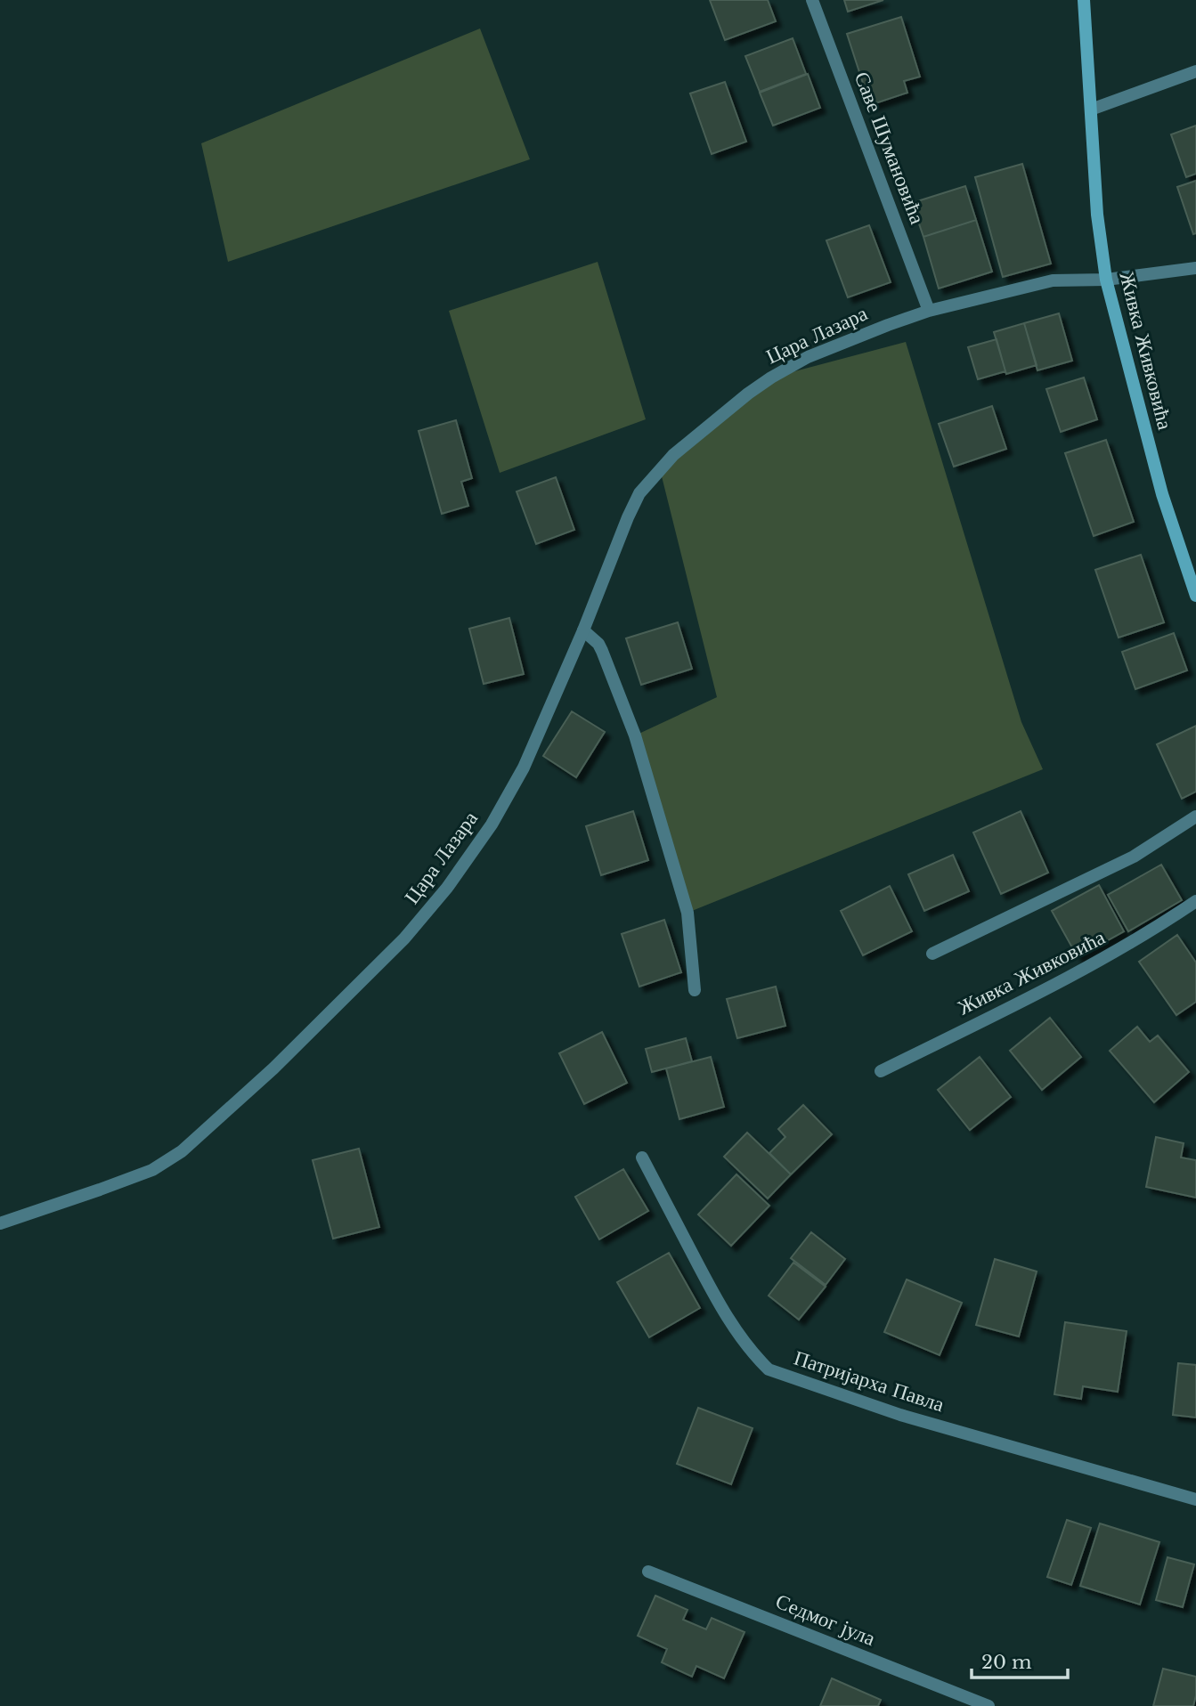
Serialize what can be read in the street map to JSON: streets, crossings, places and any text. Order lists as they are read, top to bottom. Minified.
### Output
{"streets":{"street":["Саве Шумановића","Цара Лазара","Живка Живковића","Патријарха Павла","Седмог јула"]},"crossings":[["Саве Шумановића","Цара Лазара"],["Цара Лазара","Живка Живковића"]],"scale_bar":"20 m"}
